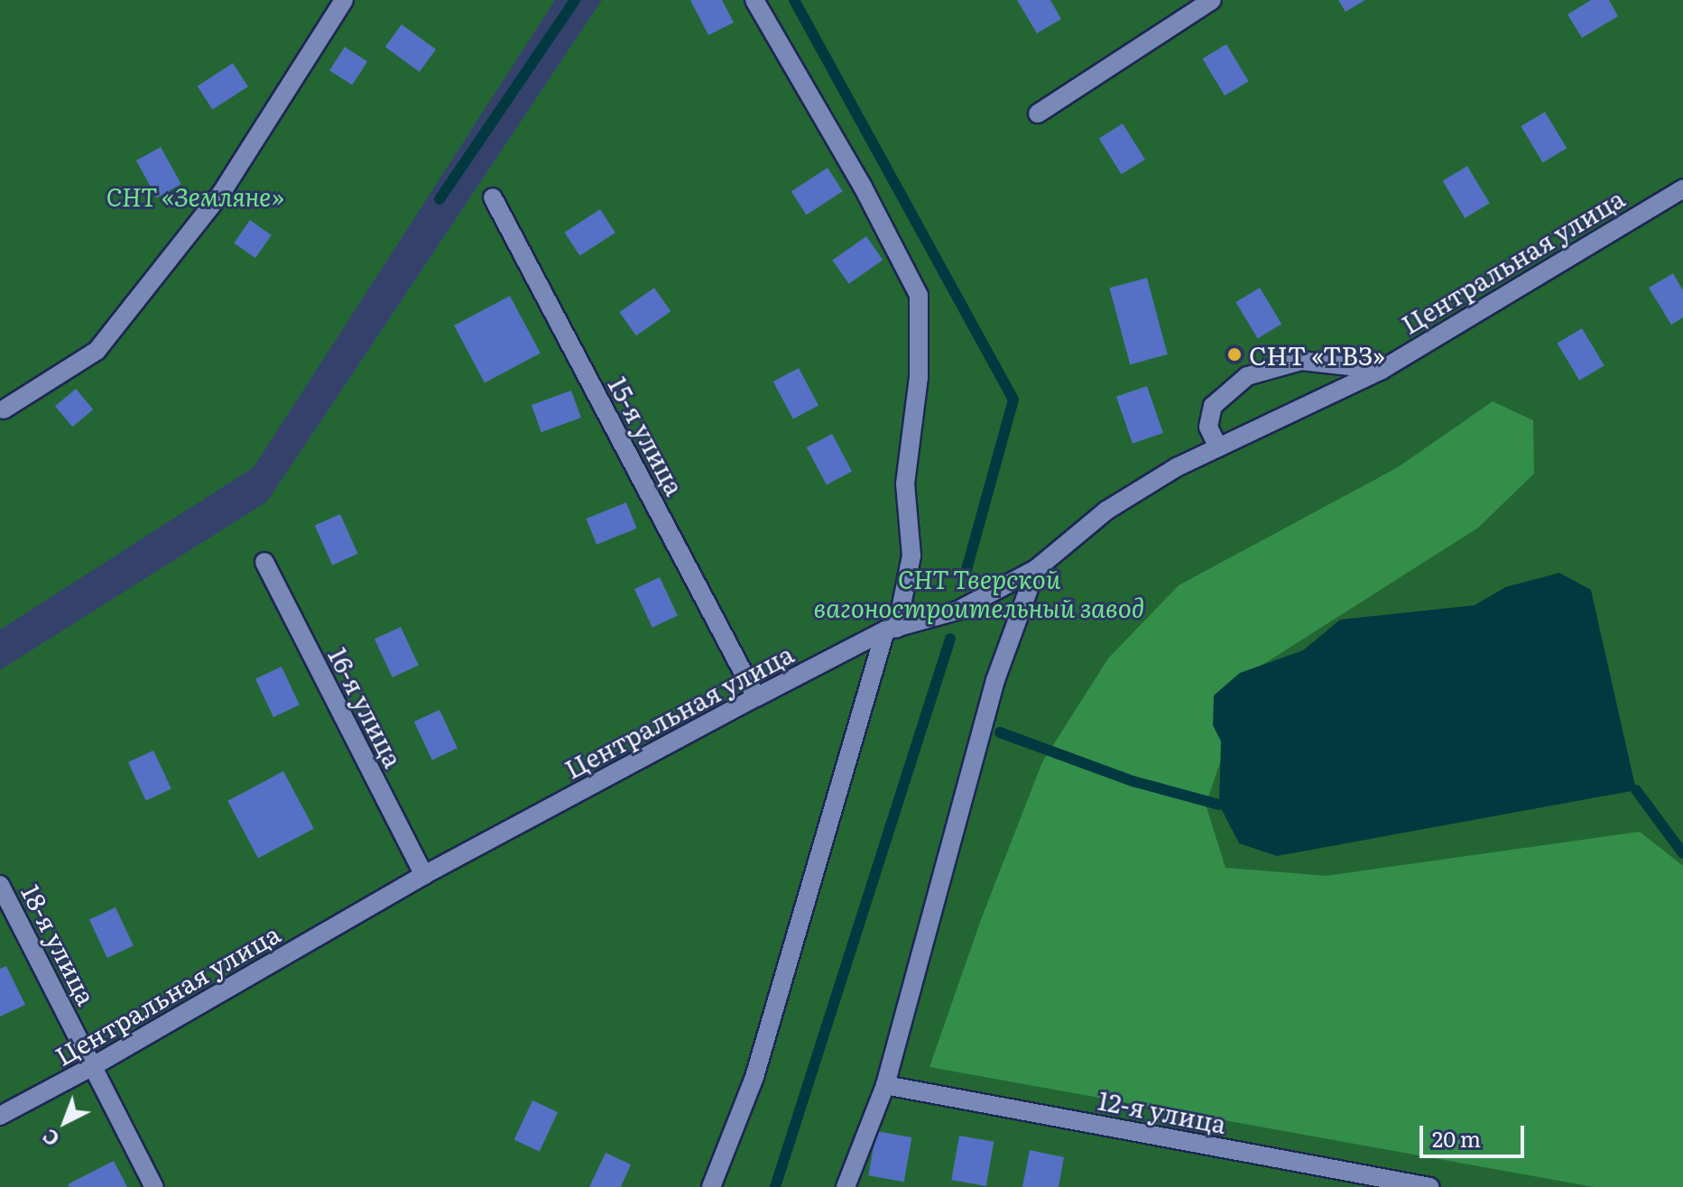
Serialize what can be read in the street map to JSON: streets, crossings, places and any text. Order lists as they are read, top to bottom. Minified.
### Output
{"streets":{"street":["Центральная улица","15-я улица","16-я улица","18-я улица","12-я улица"]},"crossings":[["Центральная улица","15-я улица"],["Центральная улица","16-я улица"],["Центральная улица","18-я улица"]],"parks":["СНТ «Земляне»","СНТ Тверской вагоностроительный завод"],"places":["СНТ «ТВЗ»"],"scale_bar":"20 m","north":"bottom left"}
